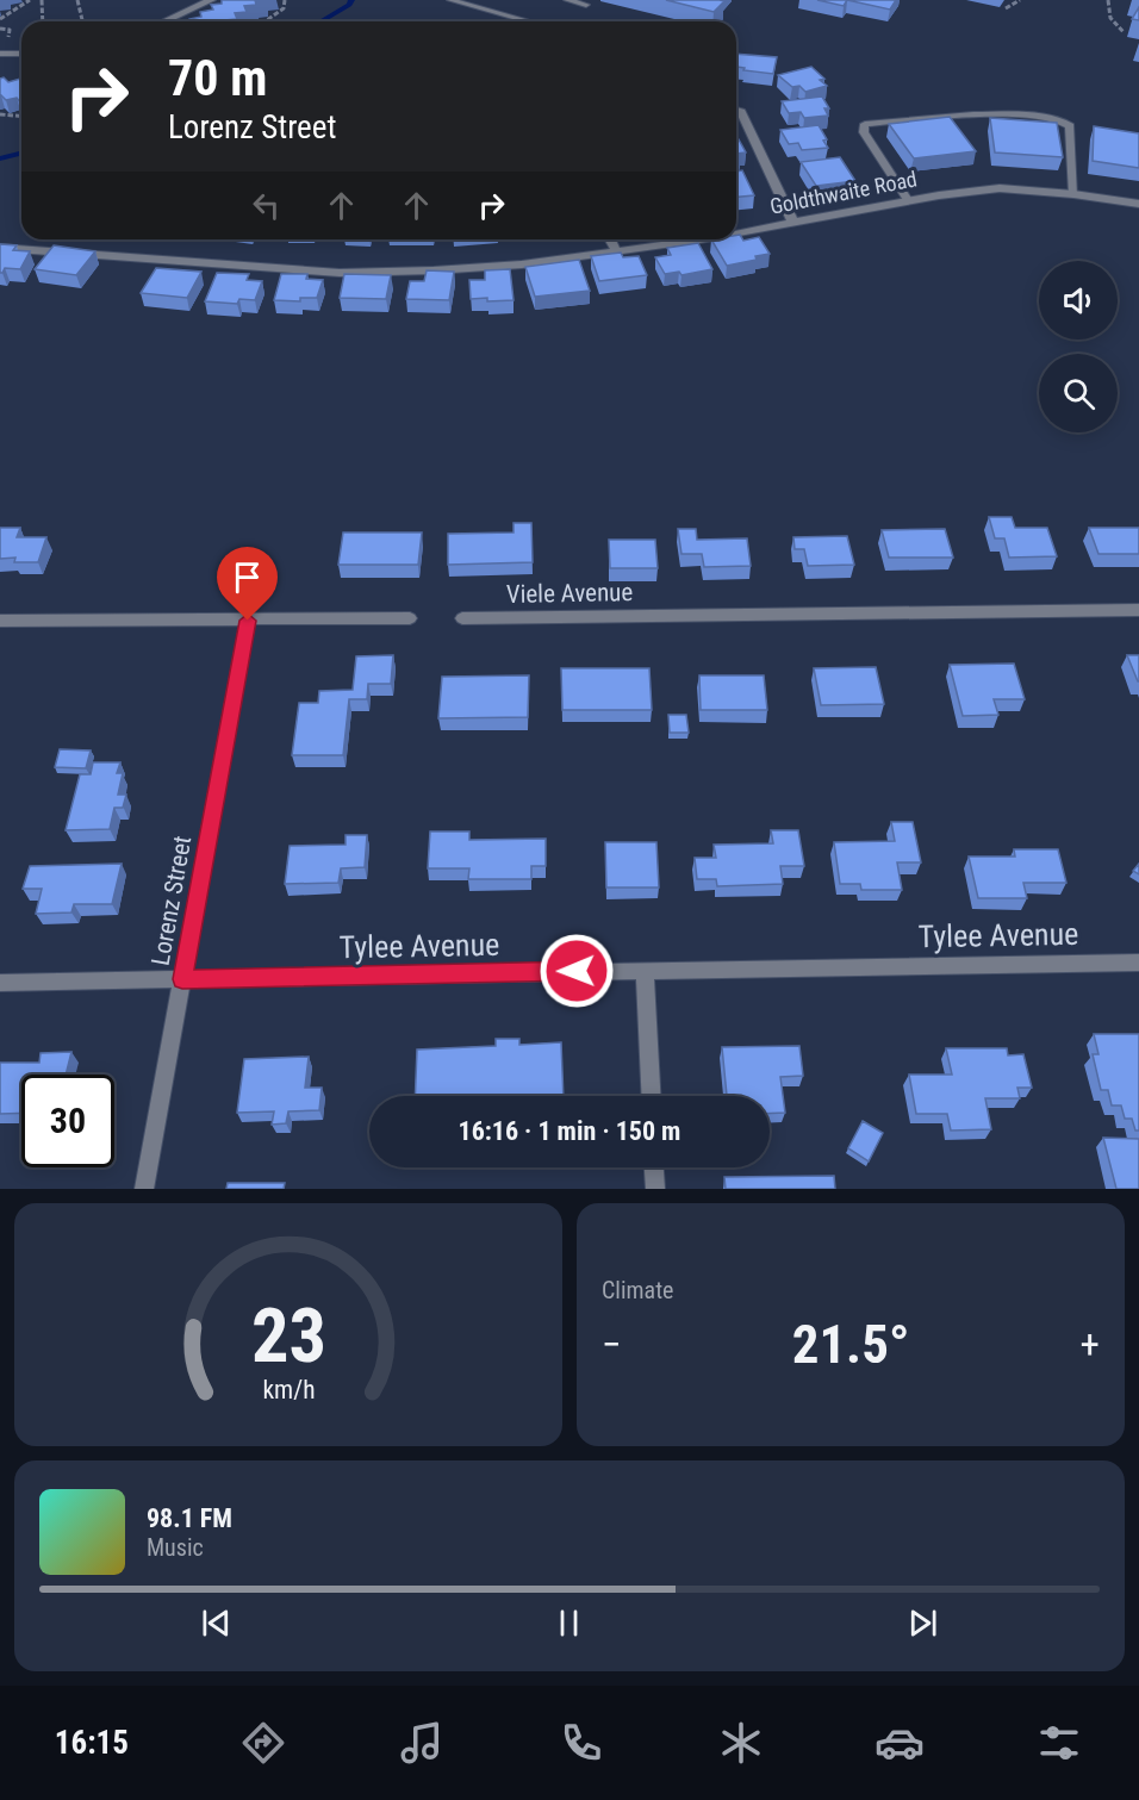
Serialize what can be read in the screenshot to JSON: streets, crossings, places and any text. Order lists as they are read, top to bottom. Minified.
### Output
{"streets":{"street":["Goldthwaite Road","Viele Avenue","Lorenz Street","Tylee Avenue"]},"crossings":[["Lorenz Street","Tylee Avenue"]],"page":{"turn":["70 m","Lorenz Street"],"limit":"30","trip":"16:16 · 1 min · 150 m","tile":"Climate","heat":["−","21.5°","+"],"song":["98.1 FM","Music"],"tabs":"16:15","gauge":["23","km/h"]}}
